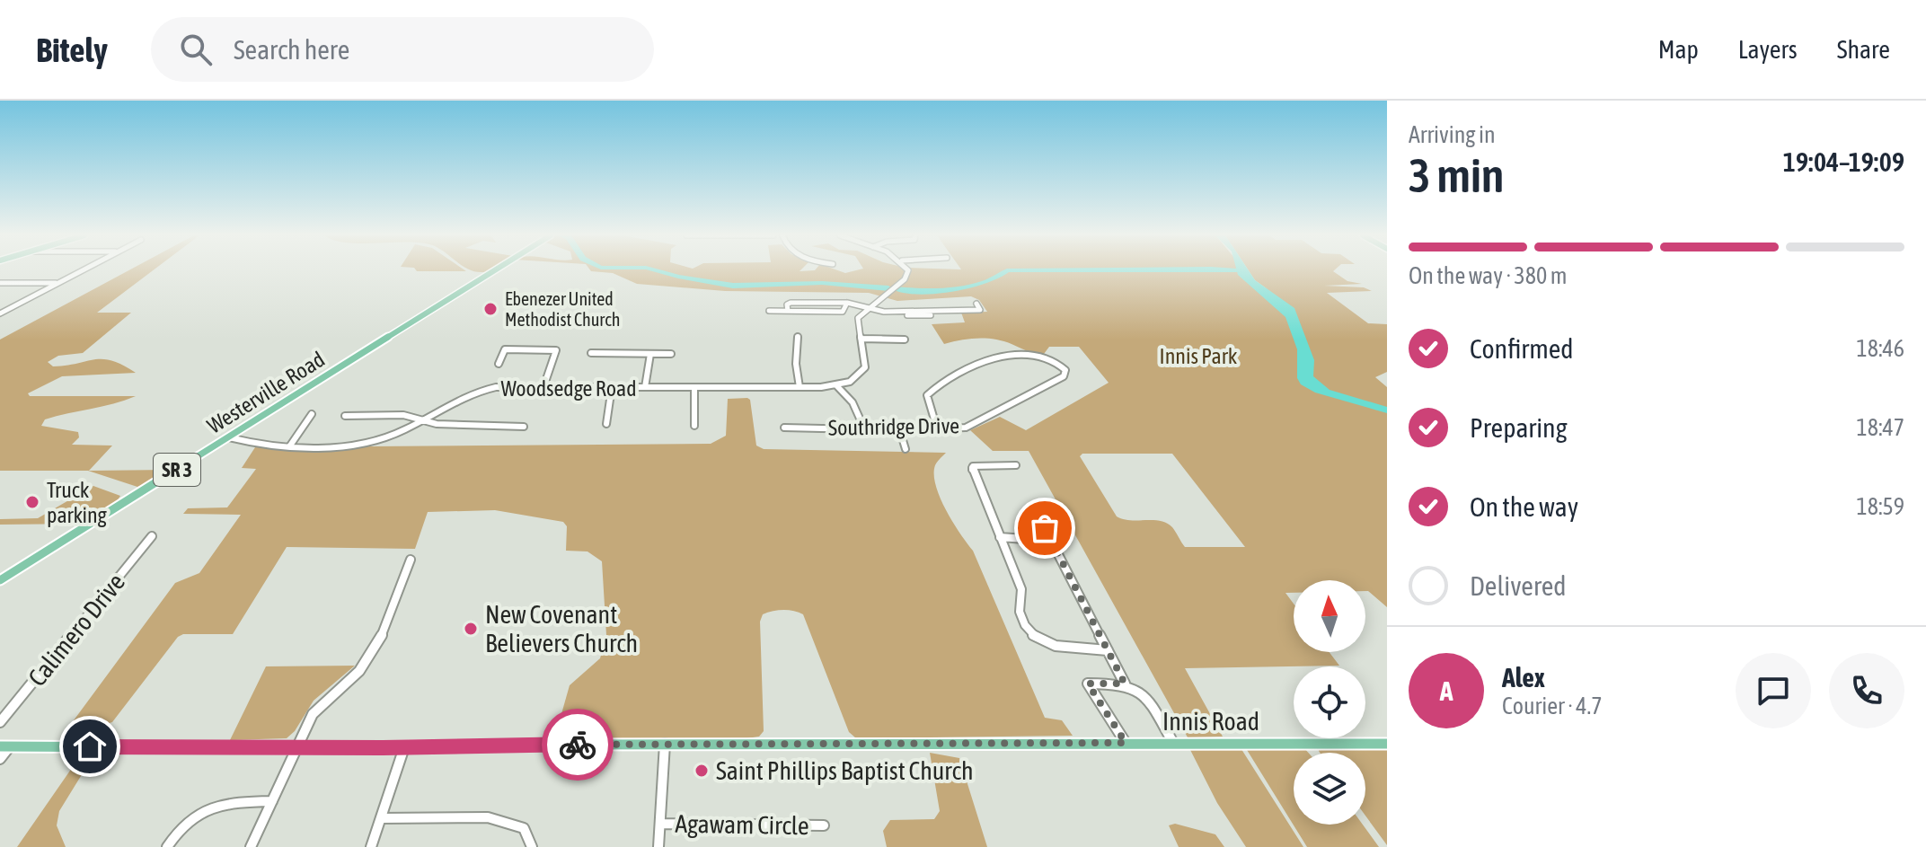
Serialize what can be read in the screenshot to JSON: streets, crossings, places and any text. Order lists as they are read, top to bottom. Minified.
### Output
{"streets":{"main road":["Westerville Road","SR 3","Innis Road"],"street":["Woodsedge Road","Southridge Drive","Calimero Drive","Agawam Circle"]},"crossings":[["Woodsedge Road","Westerville Road"]],"parks":["Innis Park"],"places":["Ebenezer United Methodist Church","Truck parking","New Covenant Believers Church","Saint Phillips Baptist Church"],"north":"top","page":{"header":"Bitely","search":"Search here","nav":["Map","Layers","Share"],"heading":["3 min","Arriving in","19:04–19:09"],"panel":["Alex","Courier · 4.7"],"bar":"On the way · 380 m","list":[["Confirmed","18:46"],["Preparing","18:47"],["On the way","18:59"],"Delivered"],"round":"A"}}
